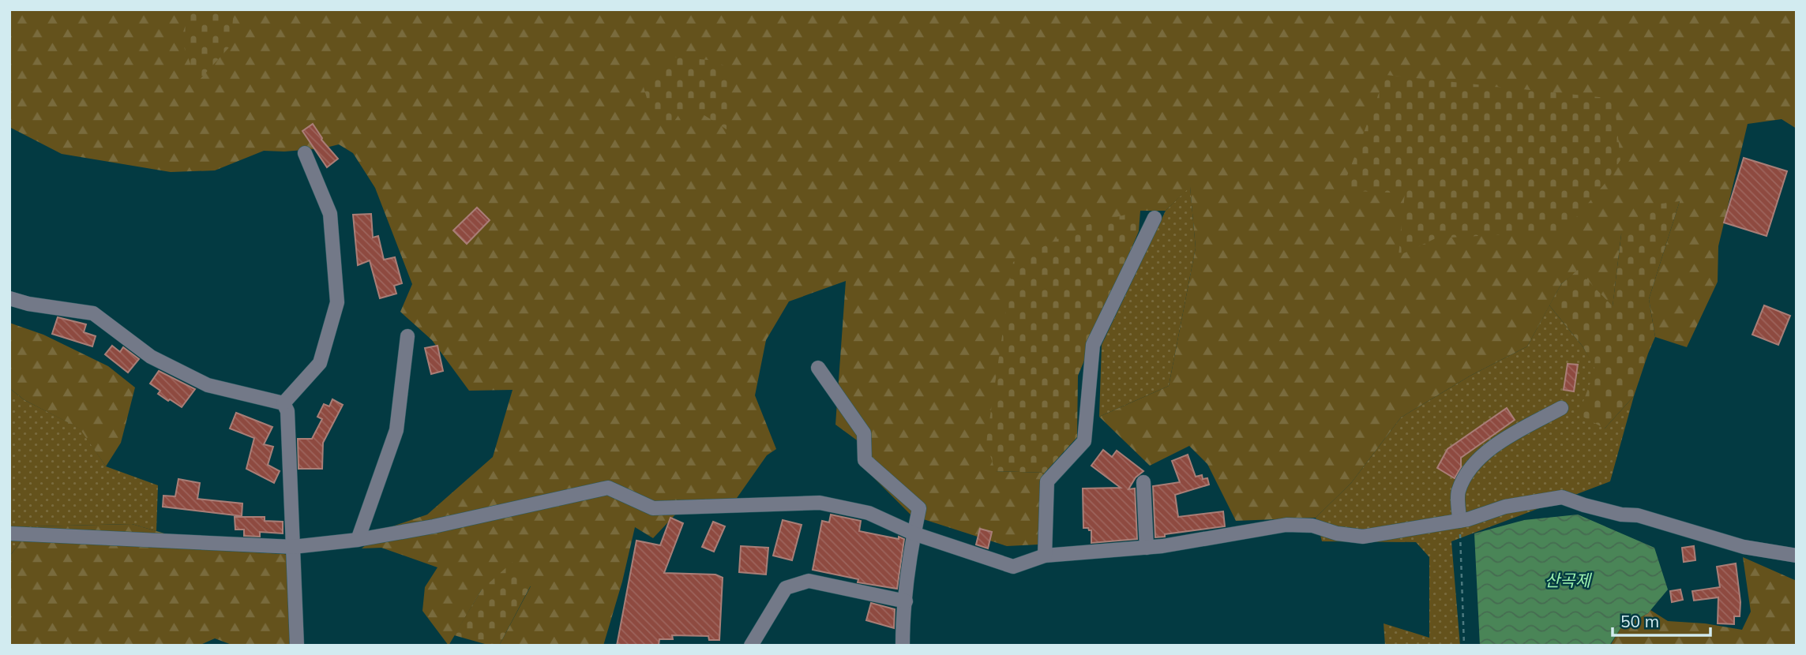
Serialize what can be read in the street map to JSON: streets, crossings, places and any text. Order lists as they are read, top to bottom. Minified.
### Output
{"water":["산곡제"],"scale_bar":"50 m"}
